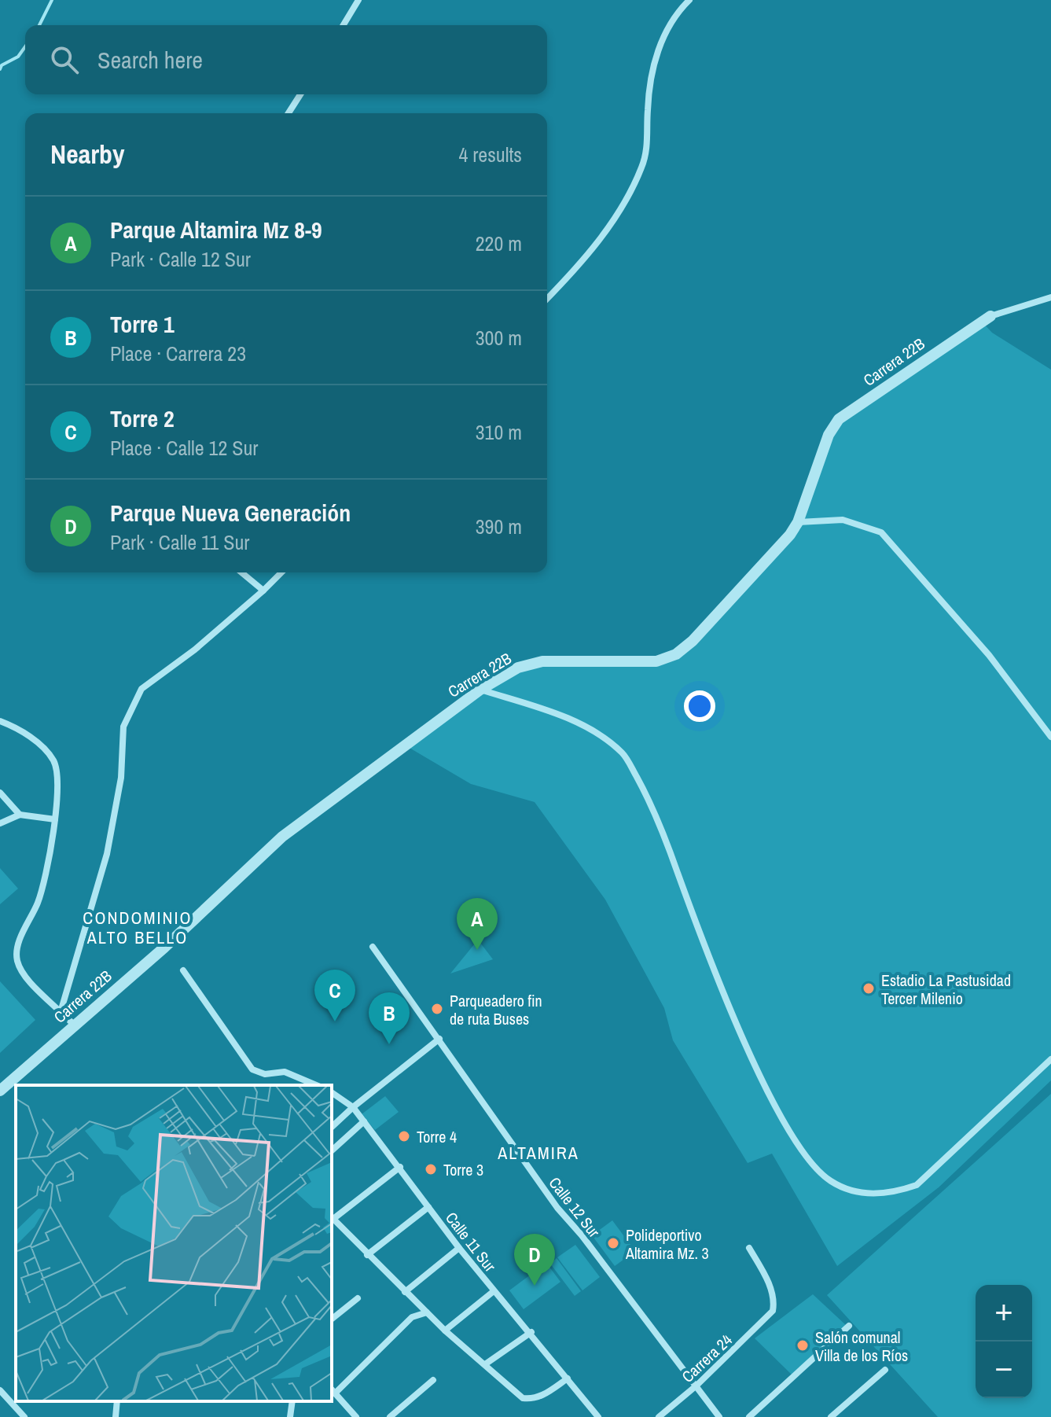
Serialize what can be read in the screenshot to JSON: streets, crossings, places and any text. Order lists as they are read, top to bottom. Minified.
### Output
{"streets":{"street":["Carrera 22B","Calle 12 Sur","Calle 11 Sur","Carrera 24"]},"crossings":[["Calle 12 Sur","Carrera 24"]],"districts":["CONDOMINIO ALTO BELLO","ALTAMIRA"],"places":["Estadio La Pastusidad Tercer Milenio","Parqueadero fin de ruta Buses","Torre 4","Torre 3","Polideportivo Altamira Mz. 3","Salón comunal Villa de los Ríos"],"page":{"search":"Search here","heading":["Nearby","4 results"],"list":[{"mark":"A","name":"Parque Altamira Mz 8-9","note":"Park · Calle 12 Sur","value":"220 m"},{"mark":"B","name":"Torre 1","note":"Place · Carrera 23","value":"300 m"},{"mark":"C","name":"Torre 2","note":"Place · Calle 12 Sur","value":"310 m"},{"mark":"D","name":"Parque Nueva Generación","note":"Park · Calle 11 Sur","value":"390 m"}],"pins":["A","C","B","D"],"map_buttons":["+","−"]}}
